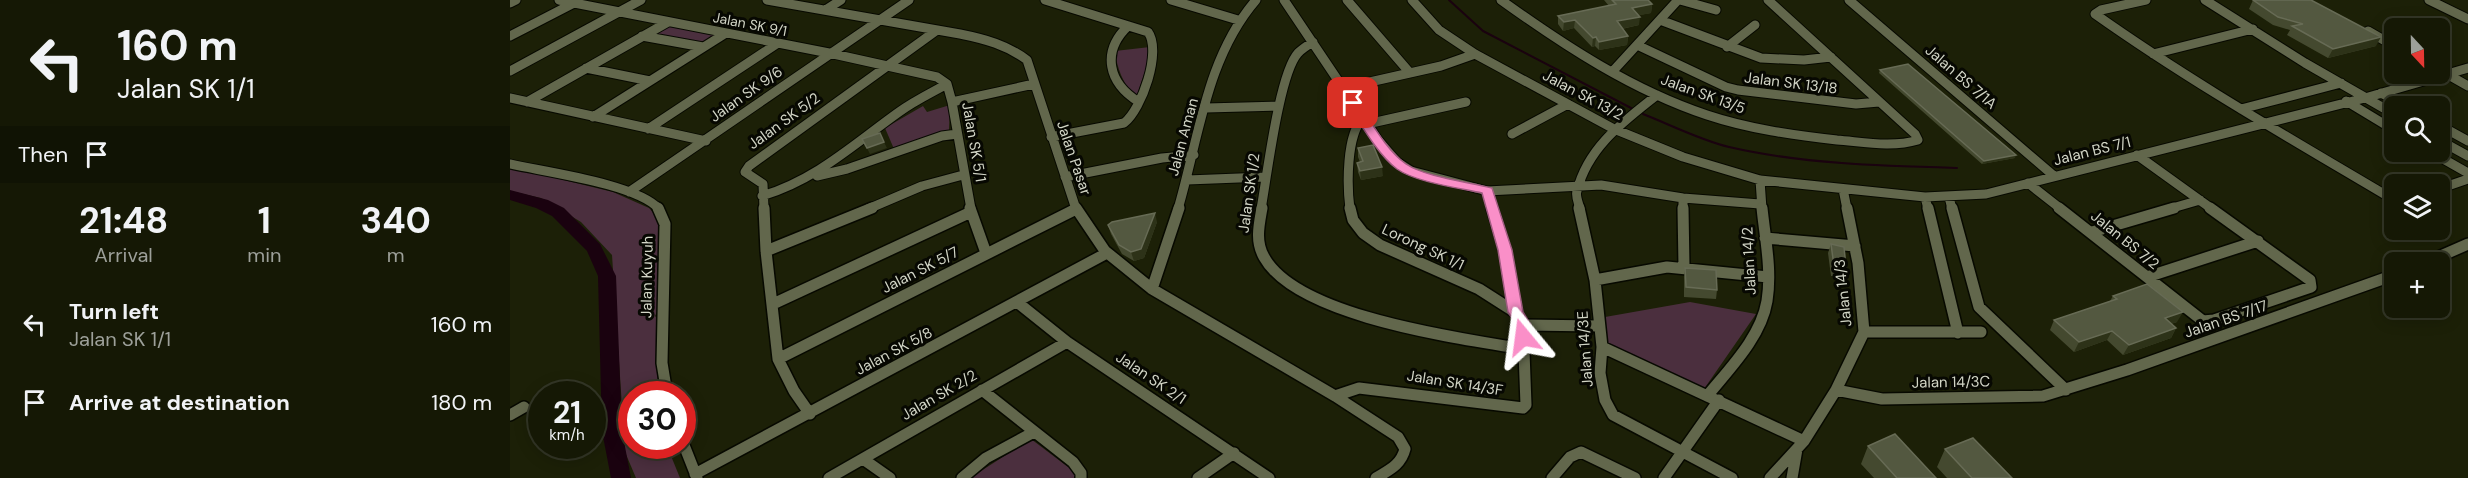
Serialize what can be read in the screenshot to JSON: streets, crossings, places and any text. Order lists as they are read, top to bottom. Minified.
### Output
{"streets":{"street":["Jalan SK 9/1","Jalan BS 7/1A","Jalan SK 13/18","Jalan SK 9/6","Jalan SK 13/5","Jalan SK 13/2","Jalan SK 5/2","Jalan Aman","Jalan SK 5/1","Jalan BS 7/1","Jalan Pasar","Jalan SK 1/2","Jalan BS 7/2","Lorong SK 1/1","Jalan 14/2","Jalan SK 5/7","Jalan Kuyuh","Jalan 14/3","Jalan BS 7/17","Jalan 14/3E","Jalan SK 5/8","Jalan SK 2/1","Jalan 14/3C","Jalan SK 14/3F","Jalan SK 2/2"]},"crossings":[["Jalan SK 9/1","Jalan SK 9/6"],["Jalan BS 7/1A","Jalan BS 7/1"],["Jalan SK 13/18","Jalan SK 13/5"],["Jalan SK 9/6","Jalan Pasar"],["Jalan SK 9/6","Jalan Kuyuh"],["Jalan SK 13/5","Jalan 14/3E"],["Jalan SK 13/2","Jalan BS 7/1"],["Jalan SK 13/2","Jalan 14/2"],["Jalan SK 13/2","Jalan 14/3"],["Jalan SK 13/2","Jalan 14/3E"],["Jalan SK 5/2","Jalan Pasar"],["Jalan SK 5/2","Jalan SK 5/7"],["Jalan SK 5/2","Jalan SK 5/8"],["Jalan Aman","Jalan Pasar"],["Jalan SK 5/1","Jalan SK 5/7"],["Jalan BS 7/1","Jalan BS 7/2"],["Jalan BS 7/1","Jalan 14/3"],["Jalan Pasar","Jalan SK 5/7"],["Jalan Pasar","Jalan SK 5/8"],["Jalan Pasar","Jalan SK 14/3F"],["Jalan SK 1/2","Jalan SK 14/3F"],["Jalan 14/2","Jalan 14/3E"],["Jalan 14/3","Jalan 14/3C"],["Jalan BS 7/17","Jalan 14/3C"],["Jalan SK 5/8","Jalan SK 2/1"],["Jalan SK 2/1","Jalan SK 2/2"]],"north":"bottom","page":{"turn":["160 m","Jalan SK 1/1"],"map_buttons":"+","then":"Then","eta":["21:48","Arrival","1","min","340","m"],"list":[{"name":"Turn left","note":"Jalan SK 1/1","value":"160 m"},{"name":"Arrive at destination","value":"180 m"}],"speed":"21 km/h","limit":"30"}}
